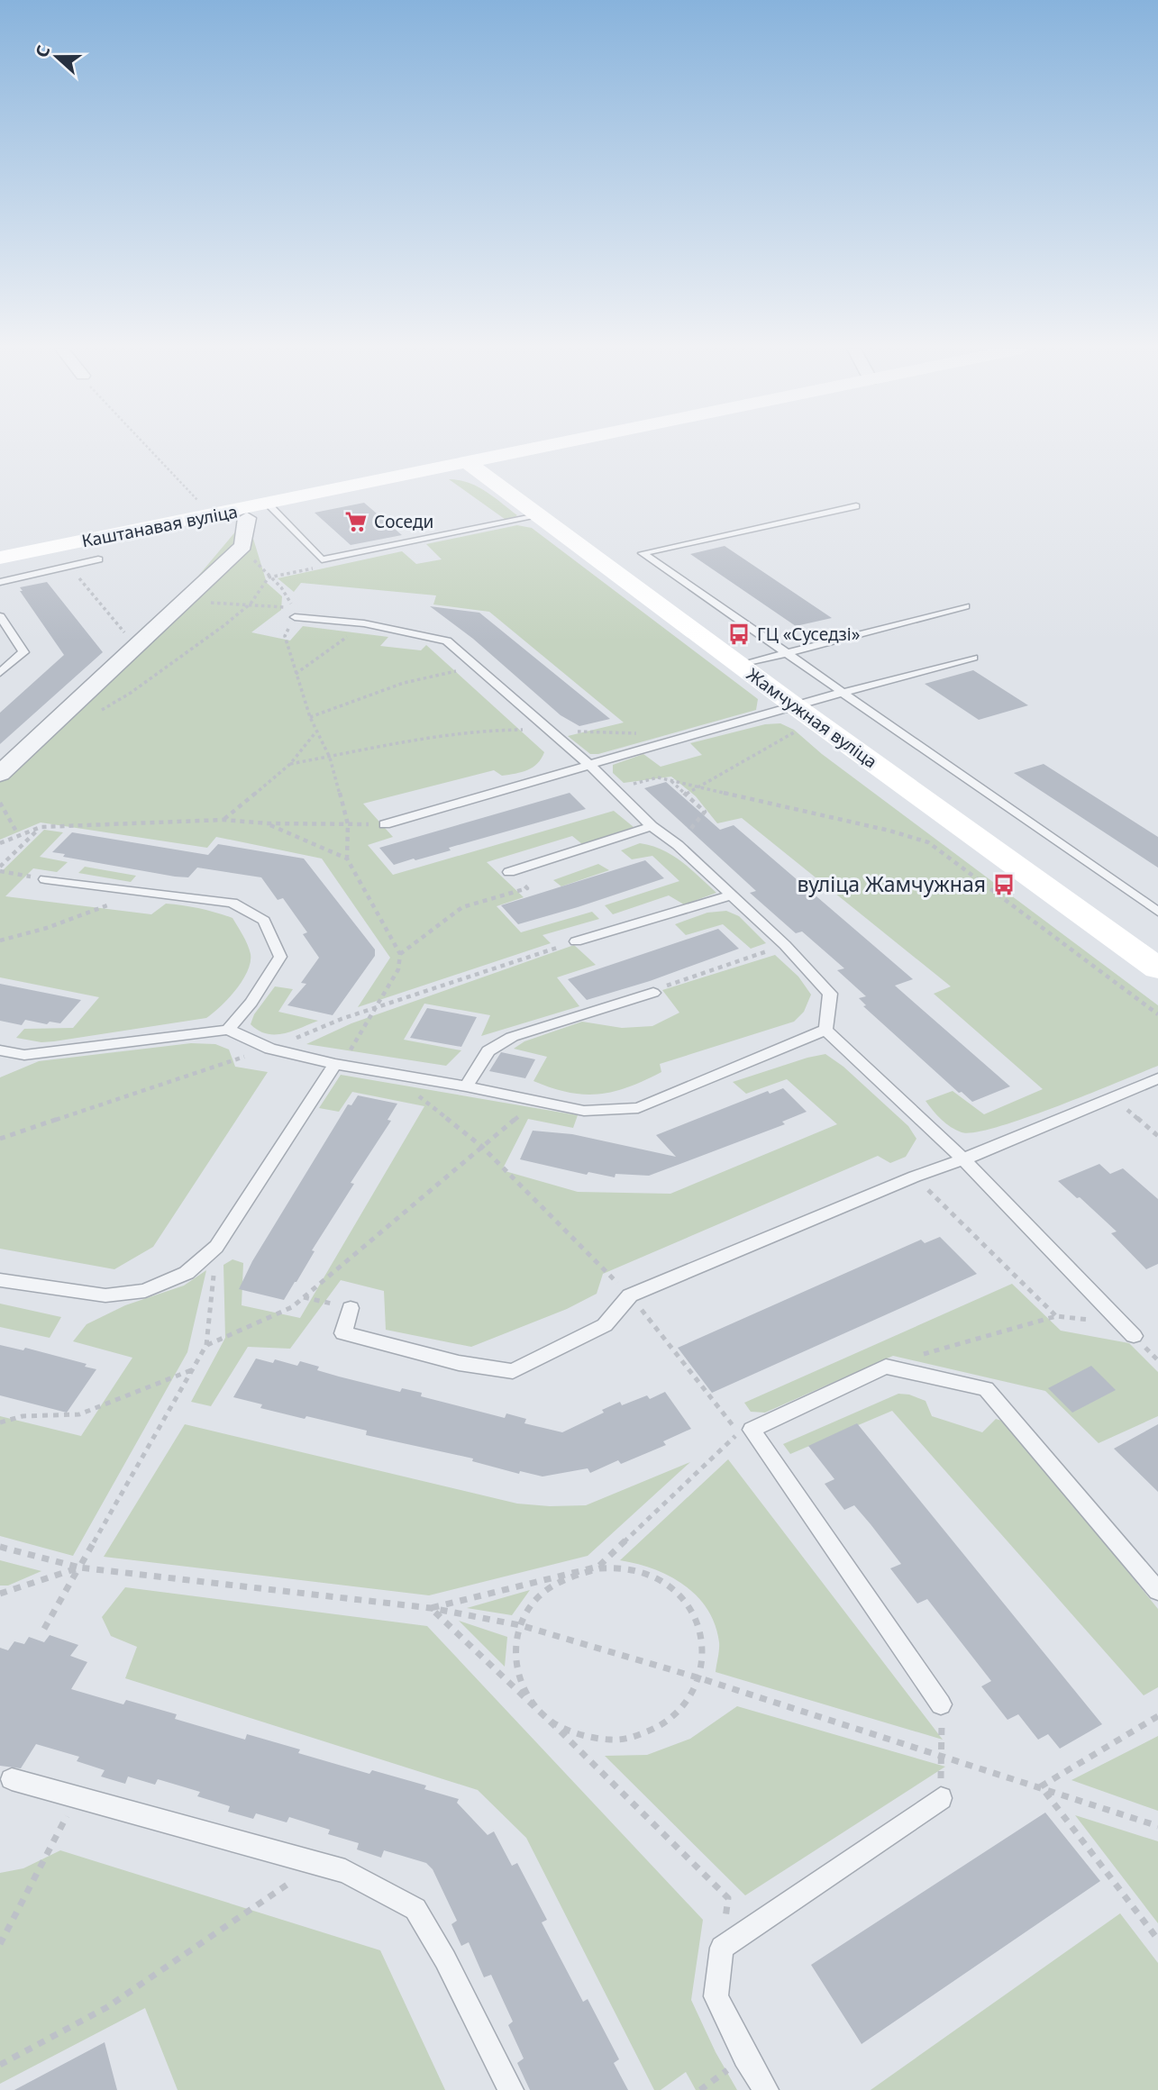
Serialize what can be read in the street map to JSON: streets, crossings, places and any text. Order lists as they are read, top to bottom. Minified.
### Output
{"streets":{"main road":["Каштанавая вуліца","Жамчужная вуліца"]},"crossings":[["Каштанавая вуліца","Жамчужная вуліца"]],"places":{"supermarket":["Соседи"],"bus stop":["ГЦ «Суседзі»","вуліца Жамчужная"]},"north":"left"}
